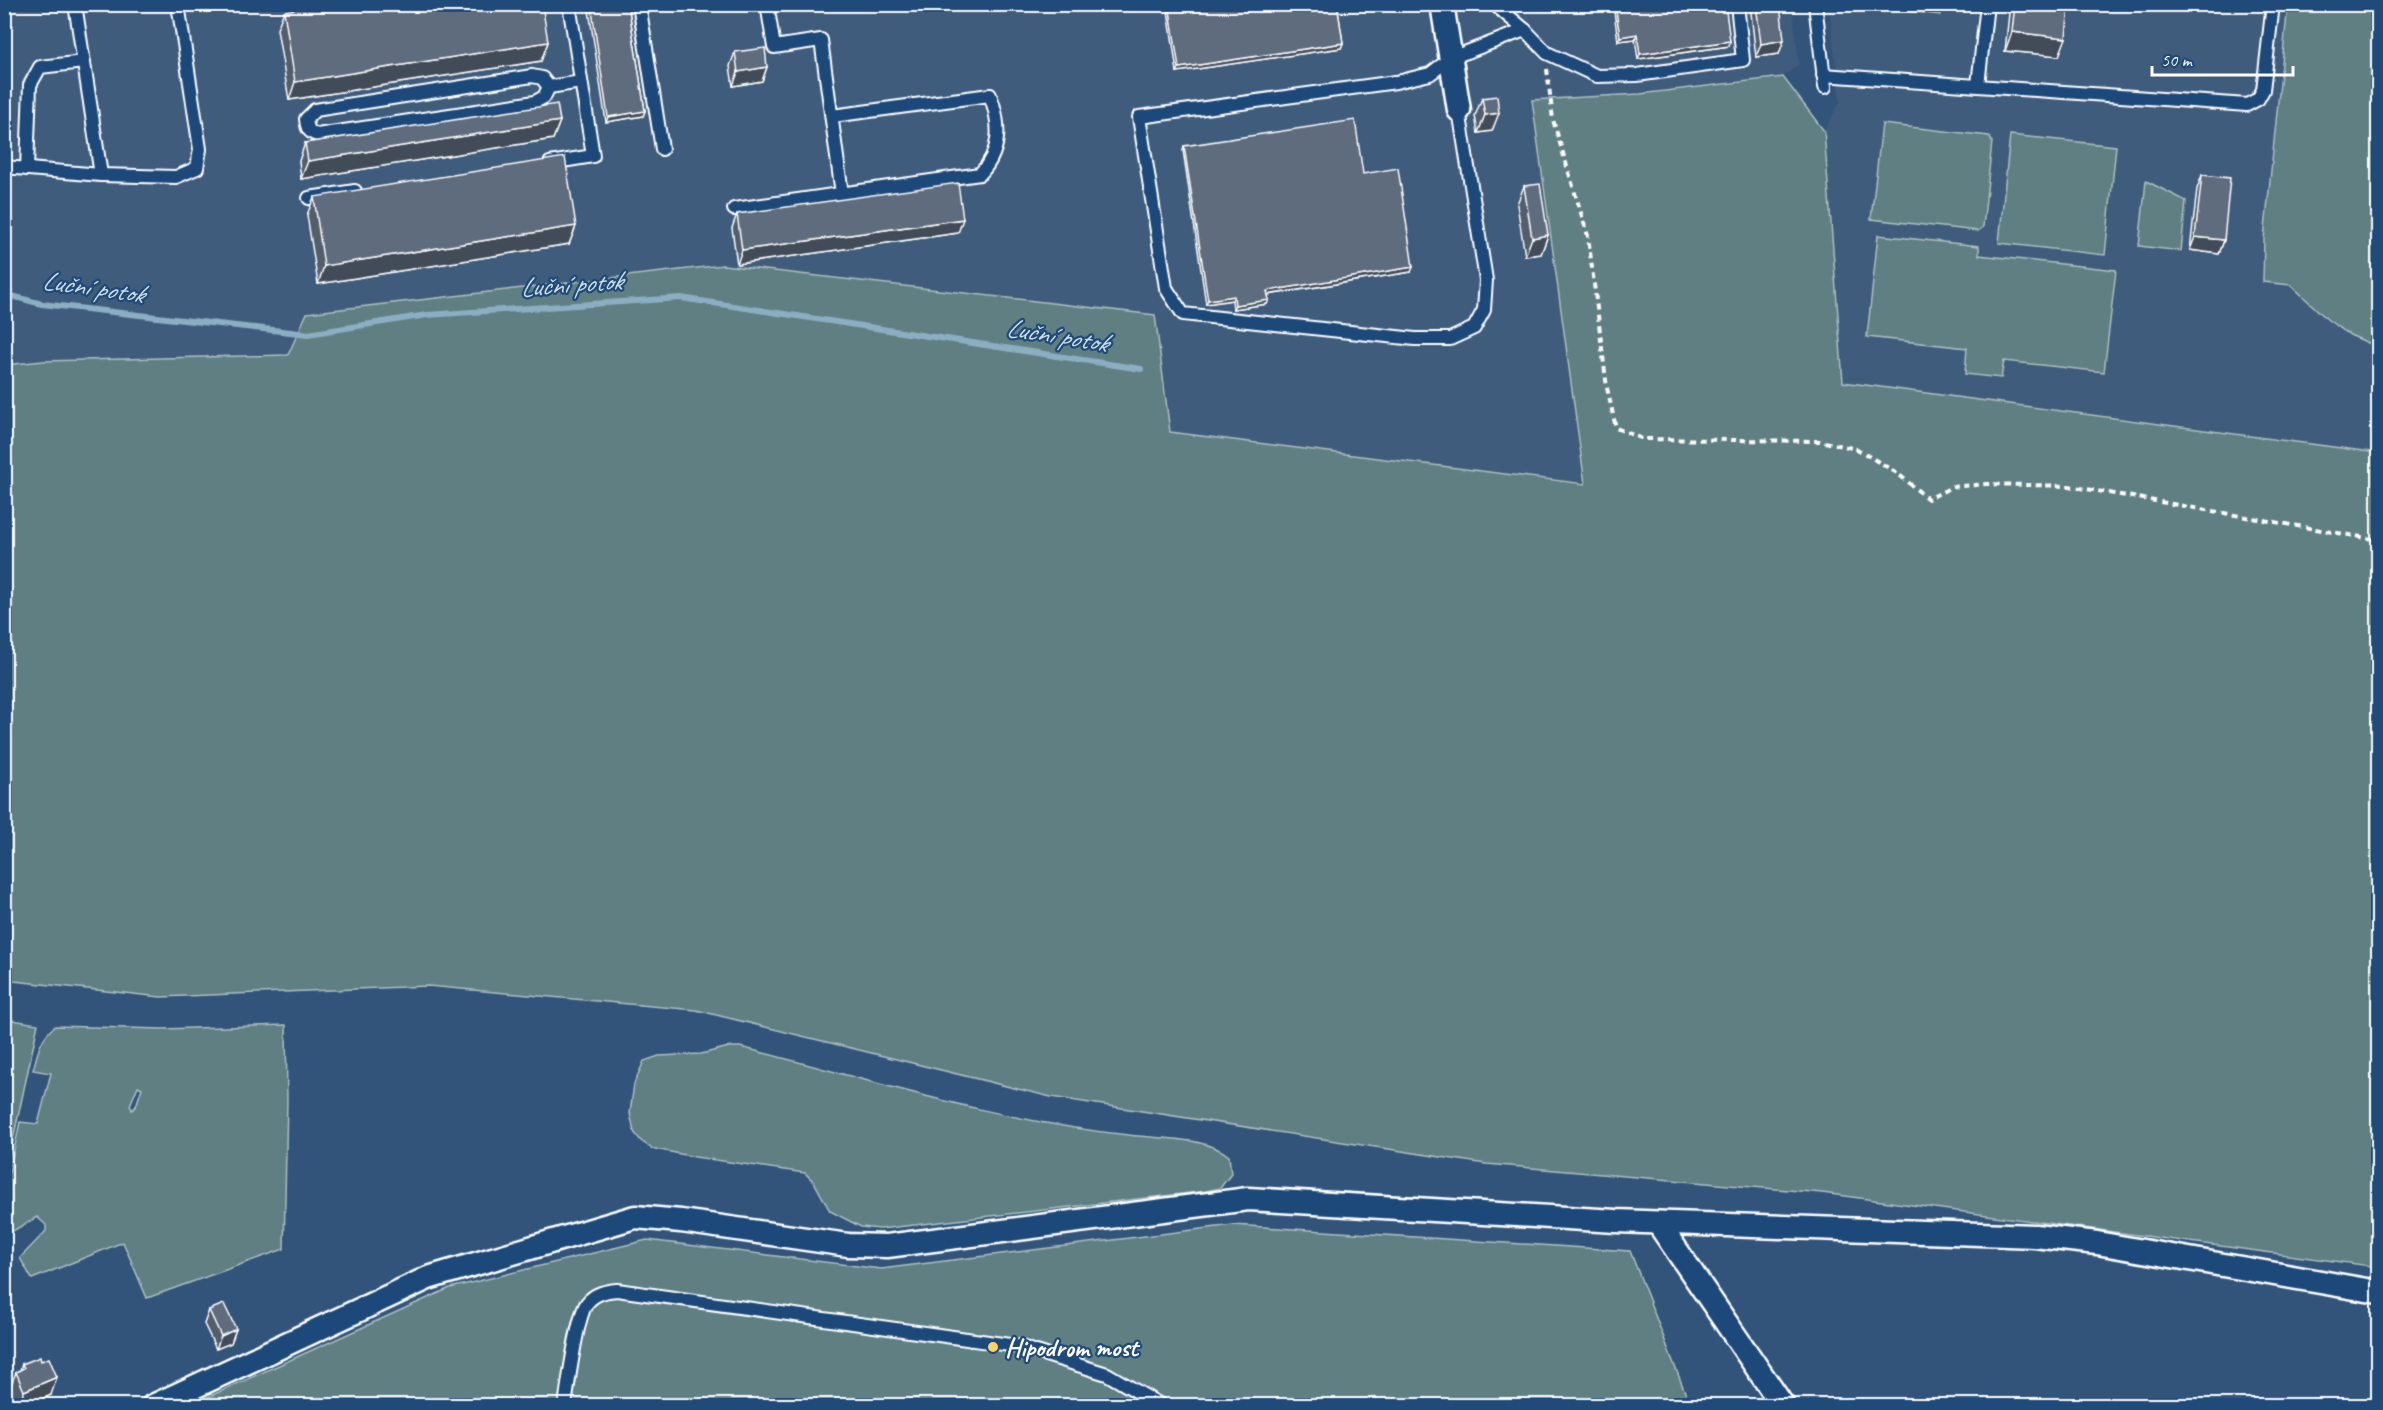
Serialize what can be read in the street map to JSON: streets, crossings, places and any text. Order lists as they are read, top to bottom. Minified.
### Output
{"water":["Luční potok"],"places":["Hipodrom most"],"scale_bar":"50 m"}
